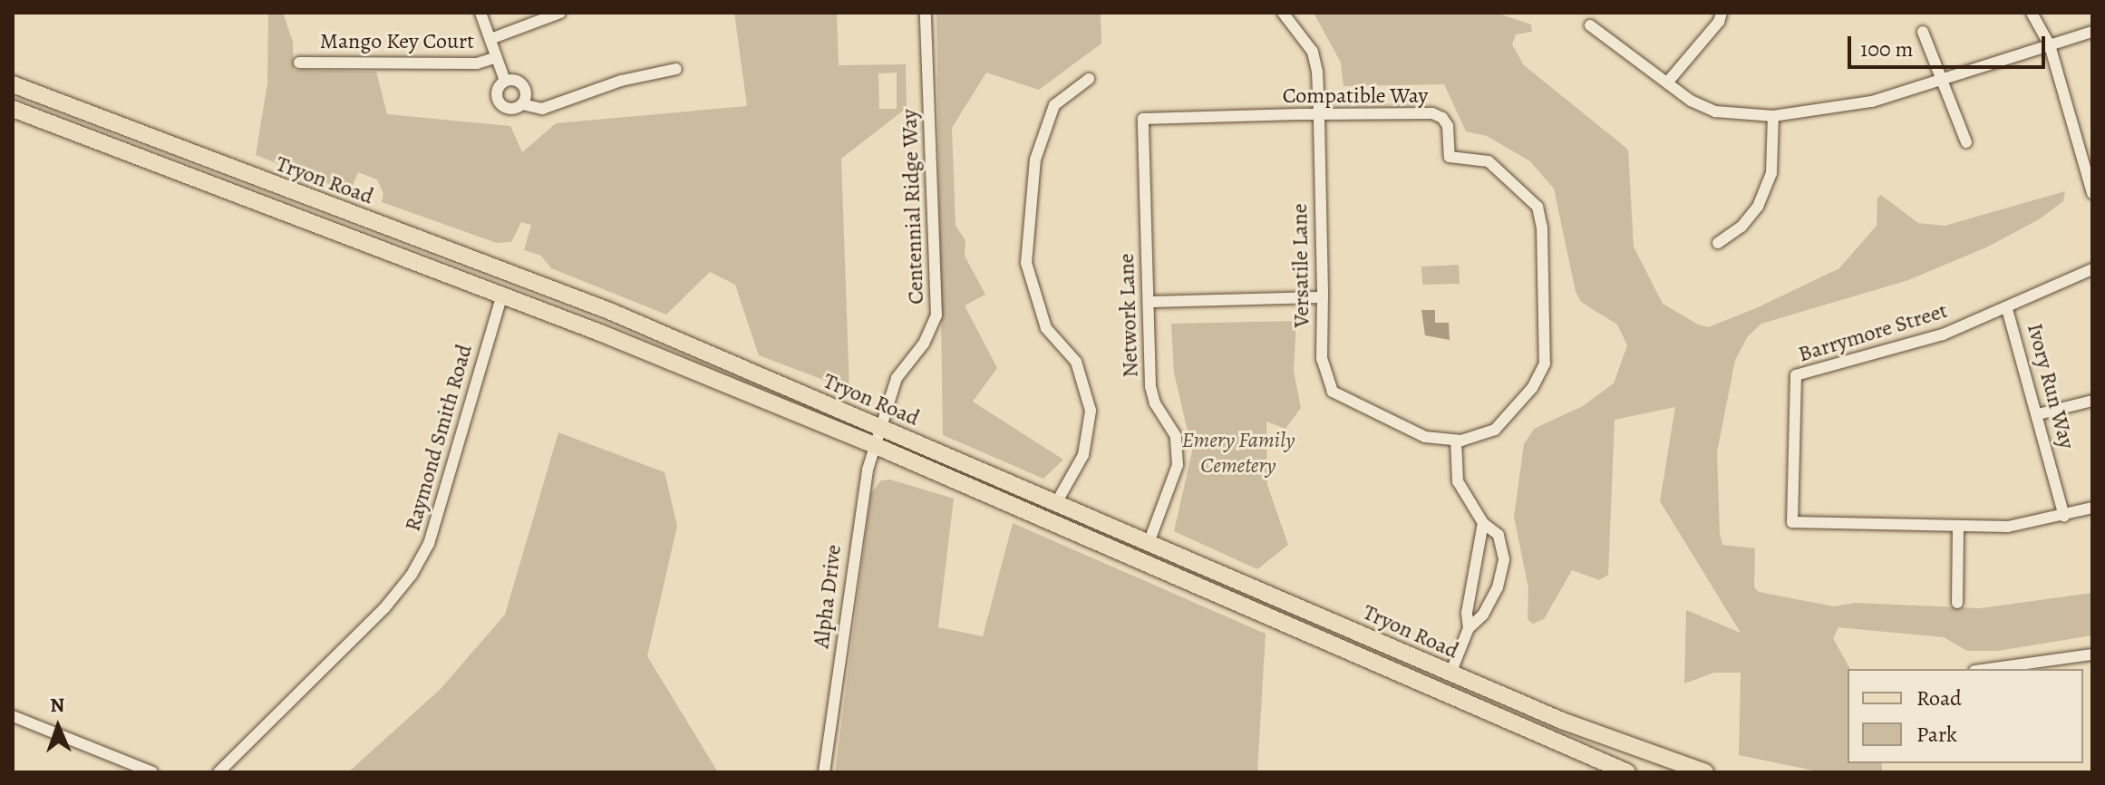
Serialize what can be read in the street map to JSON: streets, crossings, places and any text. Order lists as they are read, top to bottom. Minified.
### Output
{"streets":{"main road":["Tryon Road"],"street":["Mango Key Court","Compatible Way","Centennial Ridge Way","Versatile Lane","Network Lane","Barrymore Street","Ivory Run Way","Raymond Smith Road","Alpha Drive"]},"crossings":[["Compatible Way","Versatile Lane"],["Compatible Way","Network Lane"],["Tryon Road","Centennial Ridge Way"],["Tryon Road","Network Lane"],["Tryon Road","Raymond Smith Road"],["Tryon Road","Alpha Drive"],["Centennial Ridge Way","Alpha Drive"],["Barrymore Street","Ivory Run Way"]],"parks":["Emery Family Cemetery"],"legend":["Road","Park"],"scale_bar":"100 m","north":"top"}
